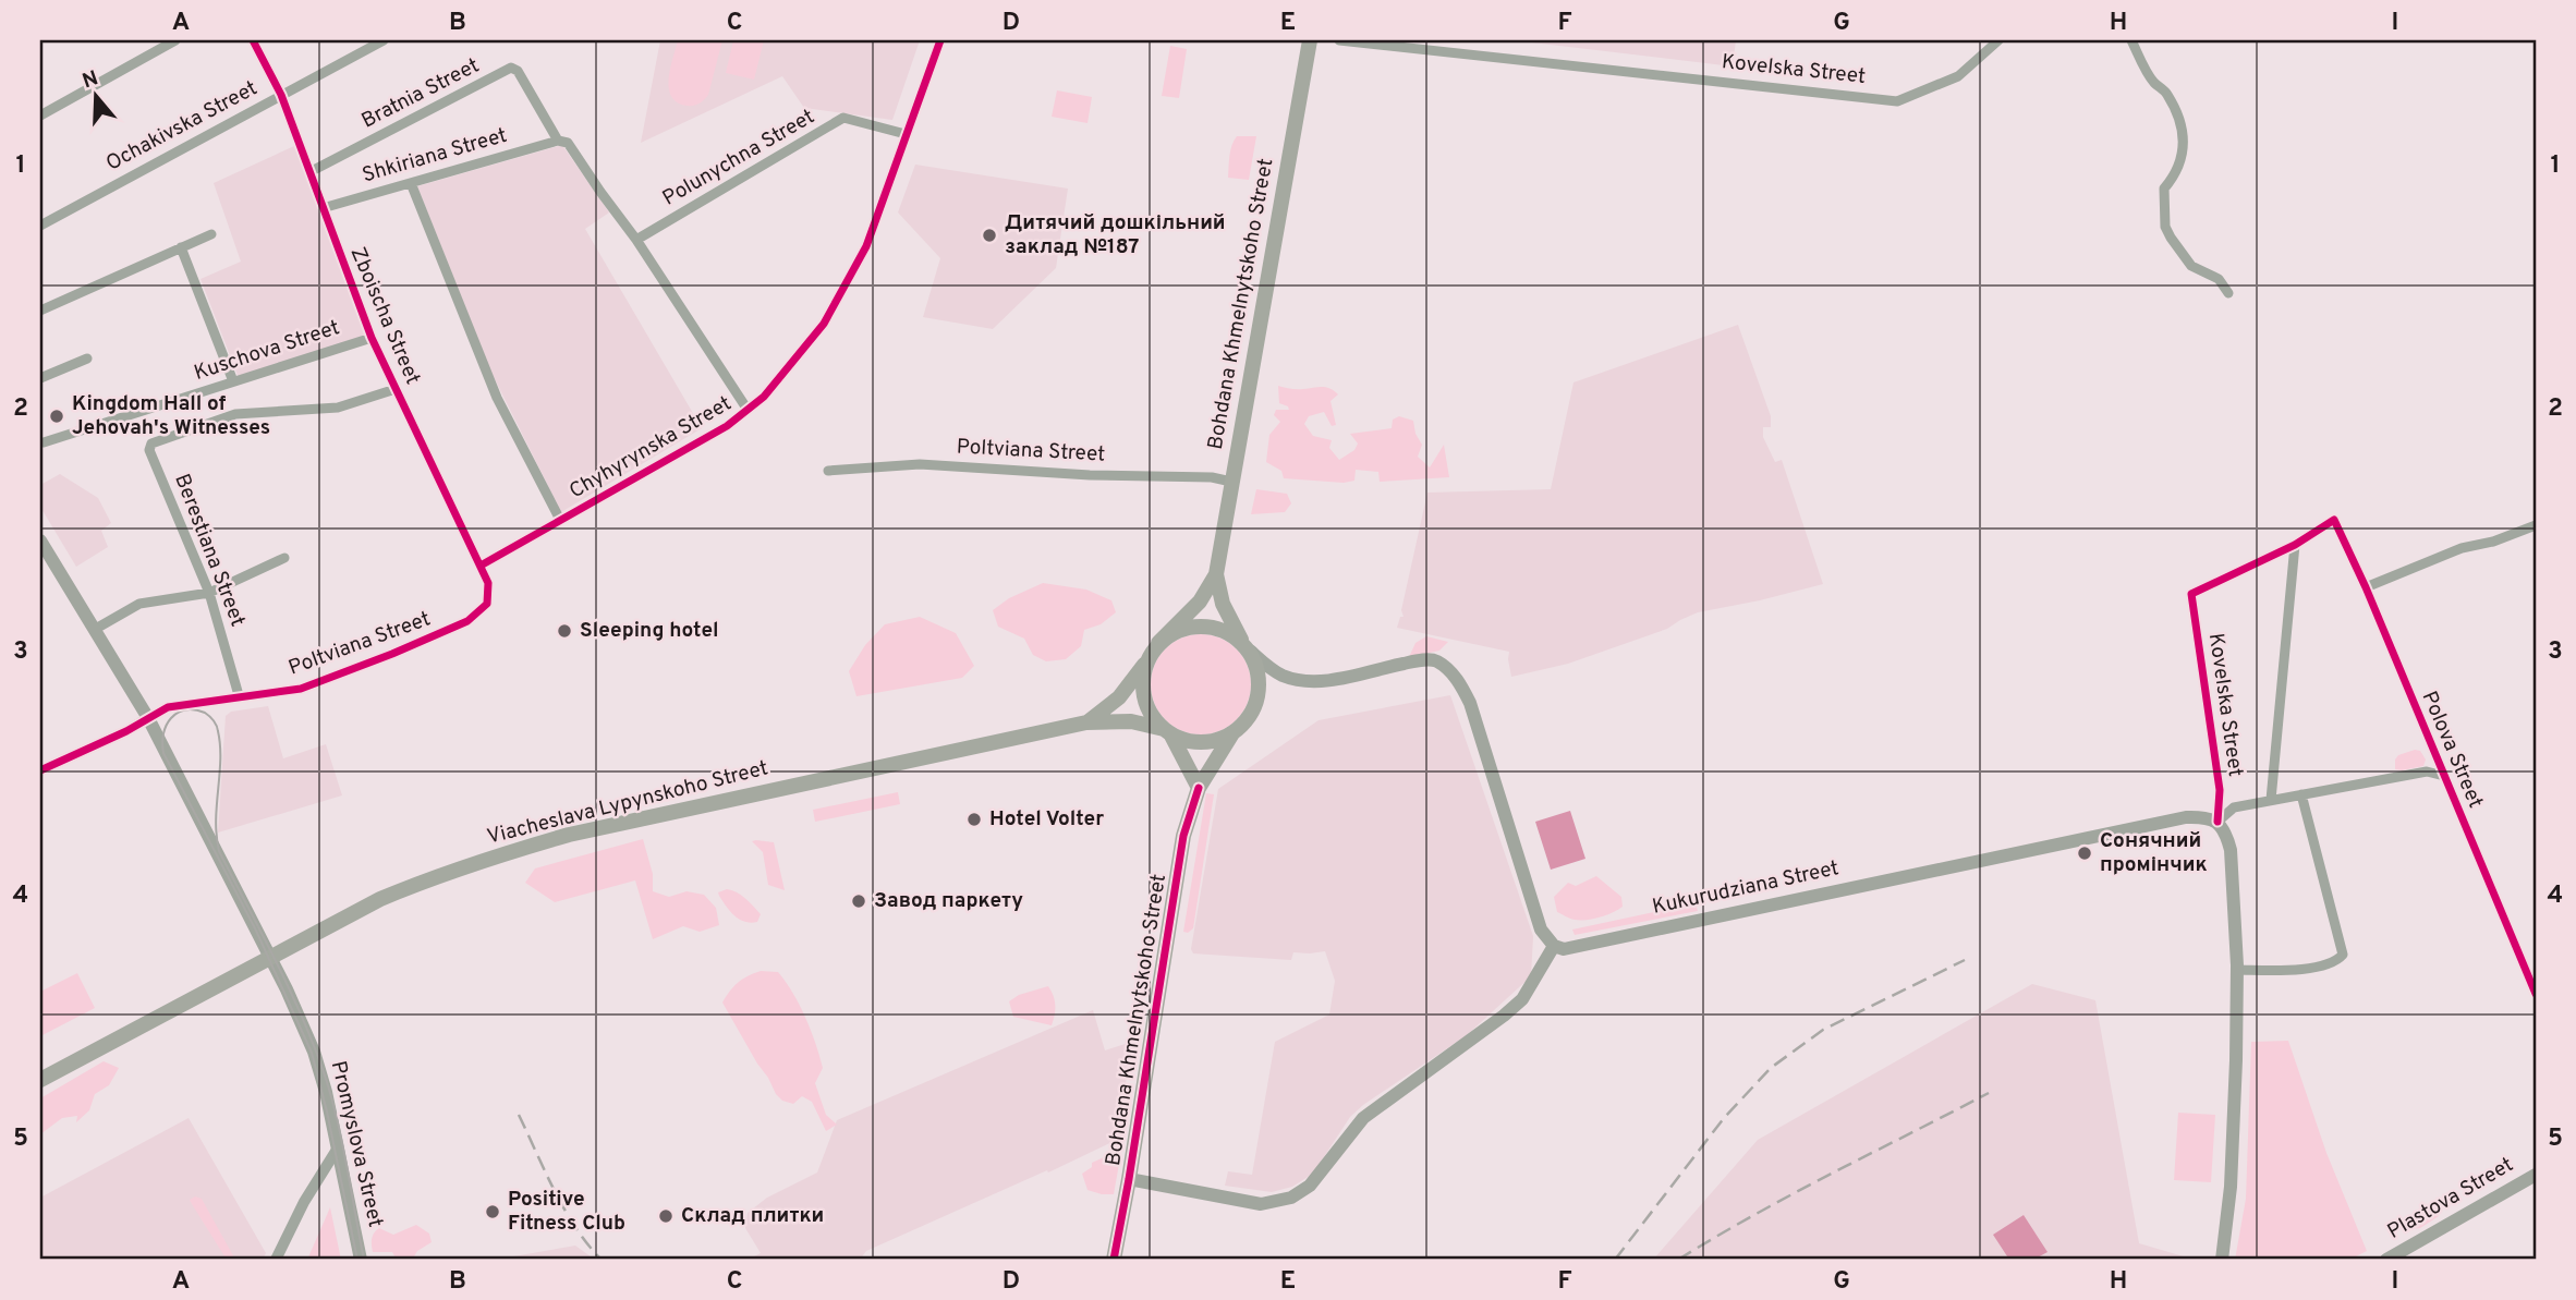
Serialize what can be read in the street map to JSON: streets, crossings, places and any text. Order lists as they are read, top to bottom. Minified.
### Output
{"streets":{"main road":["Kovelska Street","Bohdana Khmelnytskoho Street","Viacheslava Lypynskoho Street","Kukurudziana Street","Promyslova Street","Plastova Street"],"street":["Bratnia Street","Ochakivska Street","Shkiriana Street","Polunychna Street","Zboischa Street","Kuschova Street","Chyhyrynska Street","Poltviana Street","Berestiana Street","Polova Street"]},"crossings":[["Kovelska Street","Polova Street"],["Kovelska Street","Kukurudziana Street"],["Bratnia Street","Shkiriana Street"],["Bratnia Street","Zboischa Street"],["Ochakivska Street","Zboischa Street"],["Shkiriana Street","Zboischa Street"],["Shkiriana Street","Chyhyrynska Street"],["Polunychna Street","Chyhyrynska Street"],["Bohdana Khmelnytskoho Street","Poltviana Street"],["Bohdana Khmelnytskoho Street","Viacheslava Lypynskoho Street"],["Zboischa Street","Kuschova Street"],["Zboischa Street","Chyhyrynska Street"],["Zboischa Street","Poltviana Street"],["Zboischa Street","Berestiana Street"],["Poltviana Street","Berestiana Street"],["Poltviana Street","Promyslova Street"],["Viacheslava Lypynskoho Street","Promyslova Street"]],"places":["Дитячий дошкільний заклад №187","Kingdom Hall of Jehovah's Witnesses","Sleeping hotel","Hotel Volter","Сонячний промінчик","Завод паркету","Positive Fitness Club","Склад плитки"],"north":"top","grid":{"columns":["A","B","C","D","E","F","G","H","I"],"rows":["1","2","3","4","5"]}}
